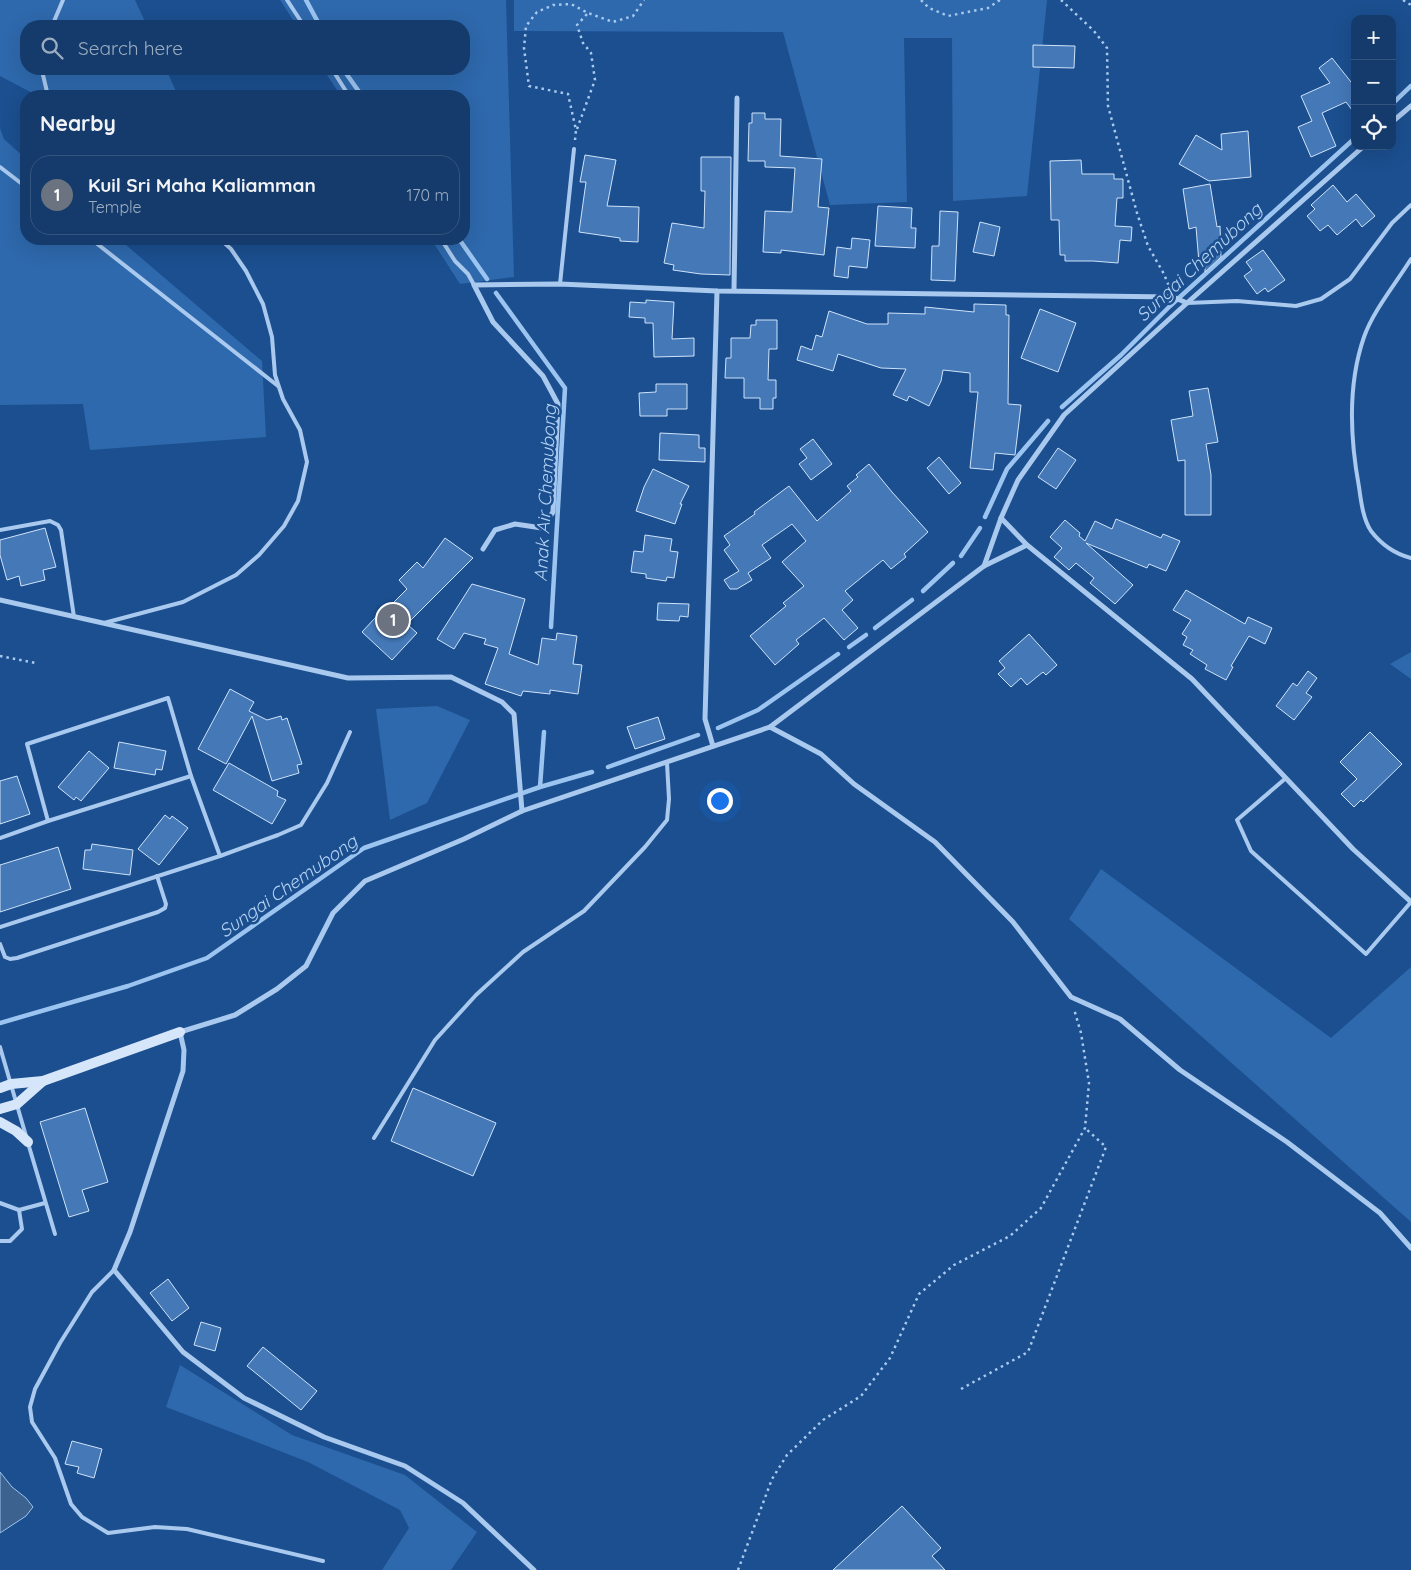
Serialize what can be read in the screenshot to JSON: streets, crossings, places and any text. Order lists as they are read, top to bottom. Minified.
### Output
{"water":["Sungai Chemubong","Anak Air Chemubong"],"page":{"map_buttons":["+","−"],"search":"Search here","heading":"Nearby","list":[{"mark":"1","name":"Kuil Sri Maha Kaliamman","note":"Temple","value":"170 m"}],"pins":"1"}}
